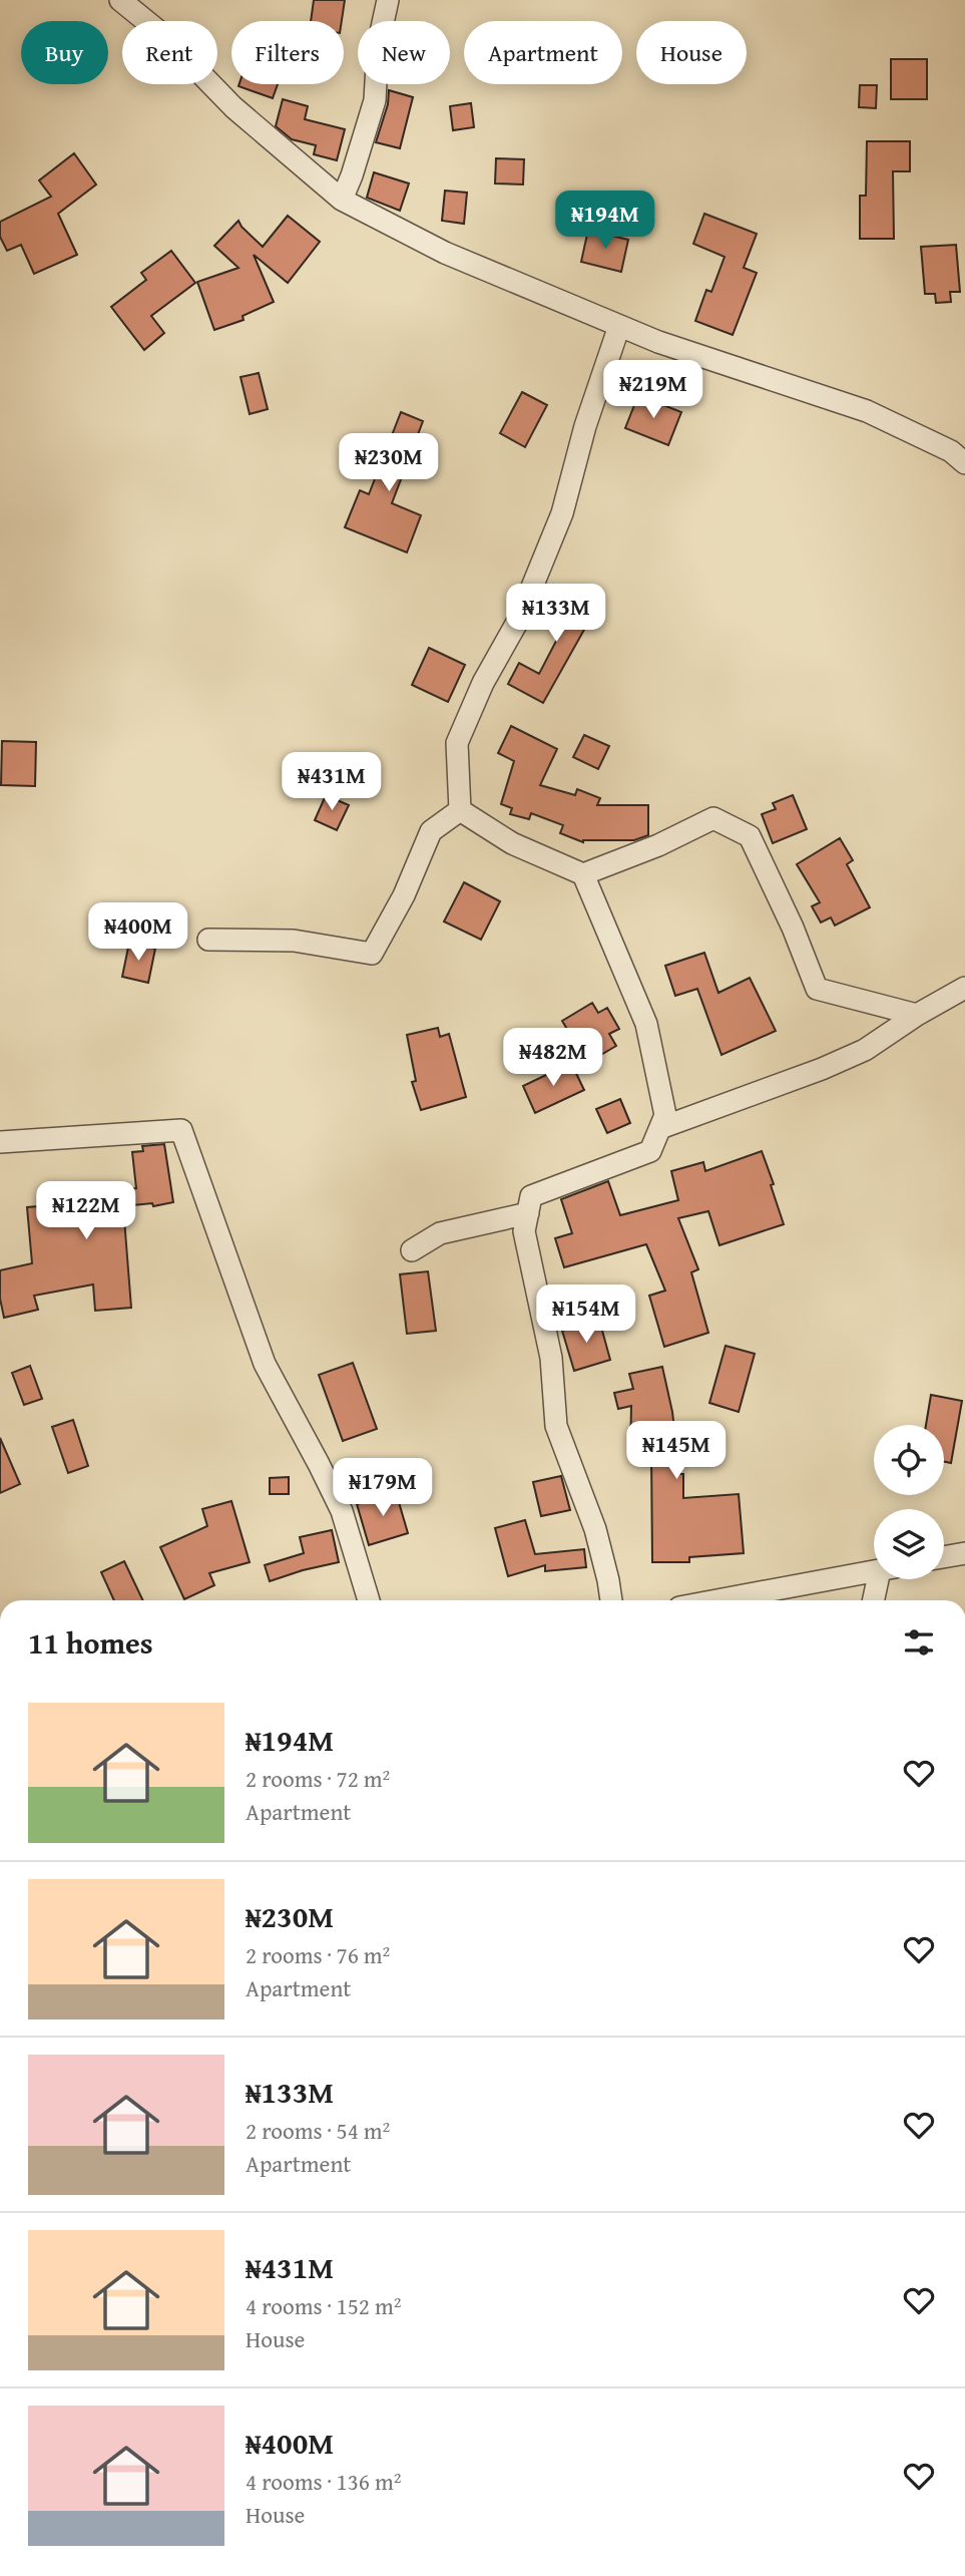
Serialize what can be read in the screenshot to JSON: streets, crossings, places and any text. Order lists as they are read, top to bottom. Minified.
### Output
{"page":{"chip":["Buy","Rent","Filters","New","Apartment","House"],"price":["₦194M","₦219M","₦230M","₦133M","₦431M","₦400M","₦482M","₦122M","₦154M","₦145M","₦179M"],"heading":"11 homes","list":[{"name":"₦194M","note":"2 rooms · 72 m² · Apartment"},{"name":"₦230M","note":"2 rooms · 76 m² · Apartment"},{"name":"₦133M","note":"2 rooms · 54 m² · Apartment"},{"name":"₦431M","note":"4 rooms · 152 m² · House"},{"name":"₦400M","note":"4 rooms · 136 m² · House"}]}}
